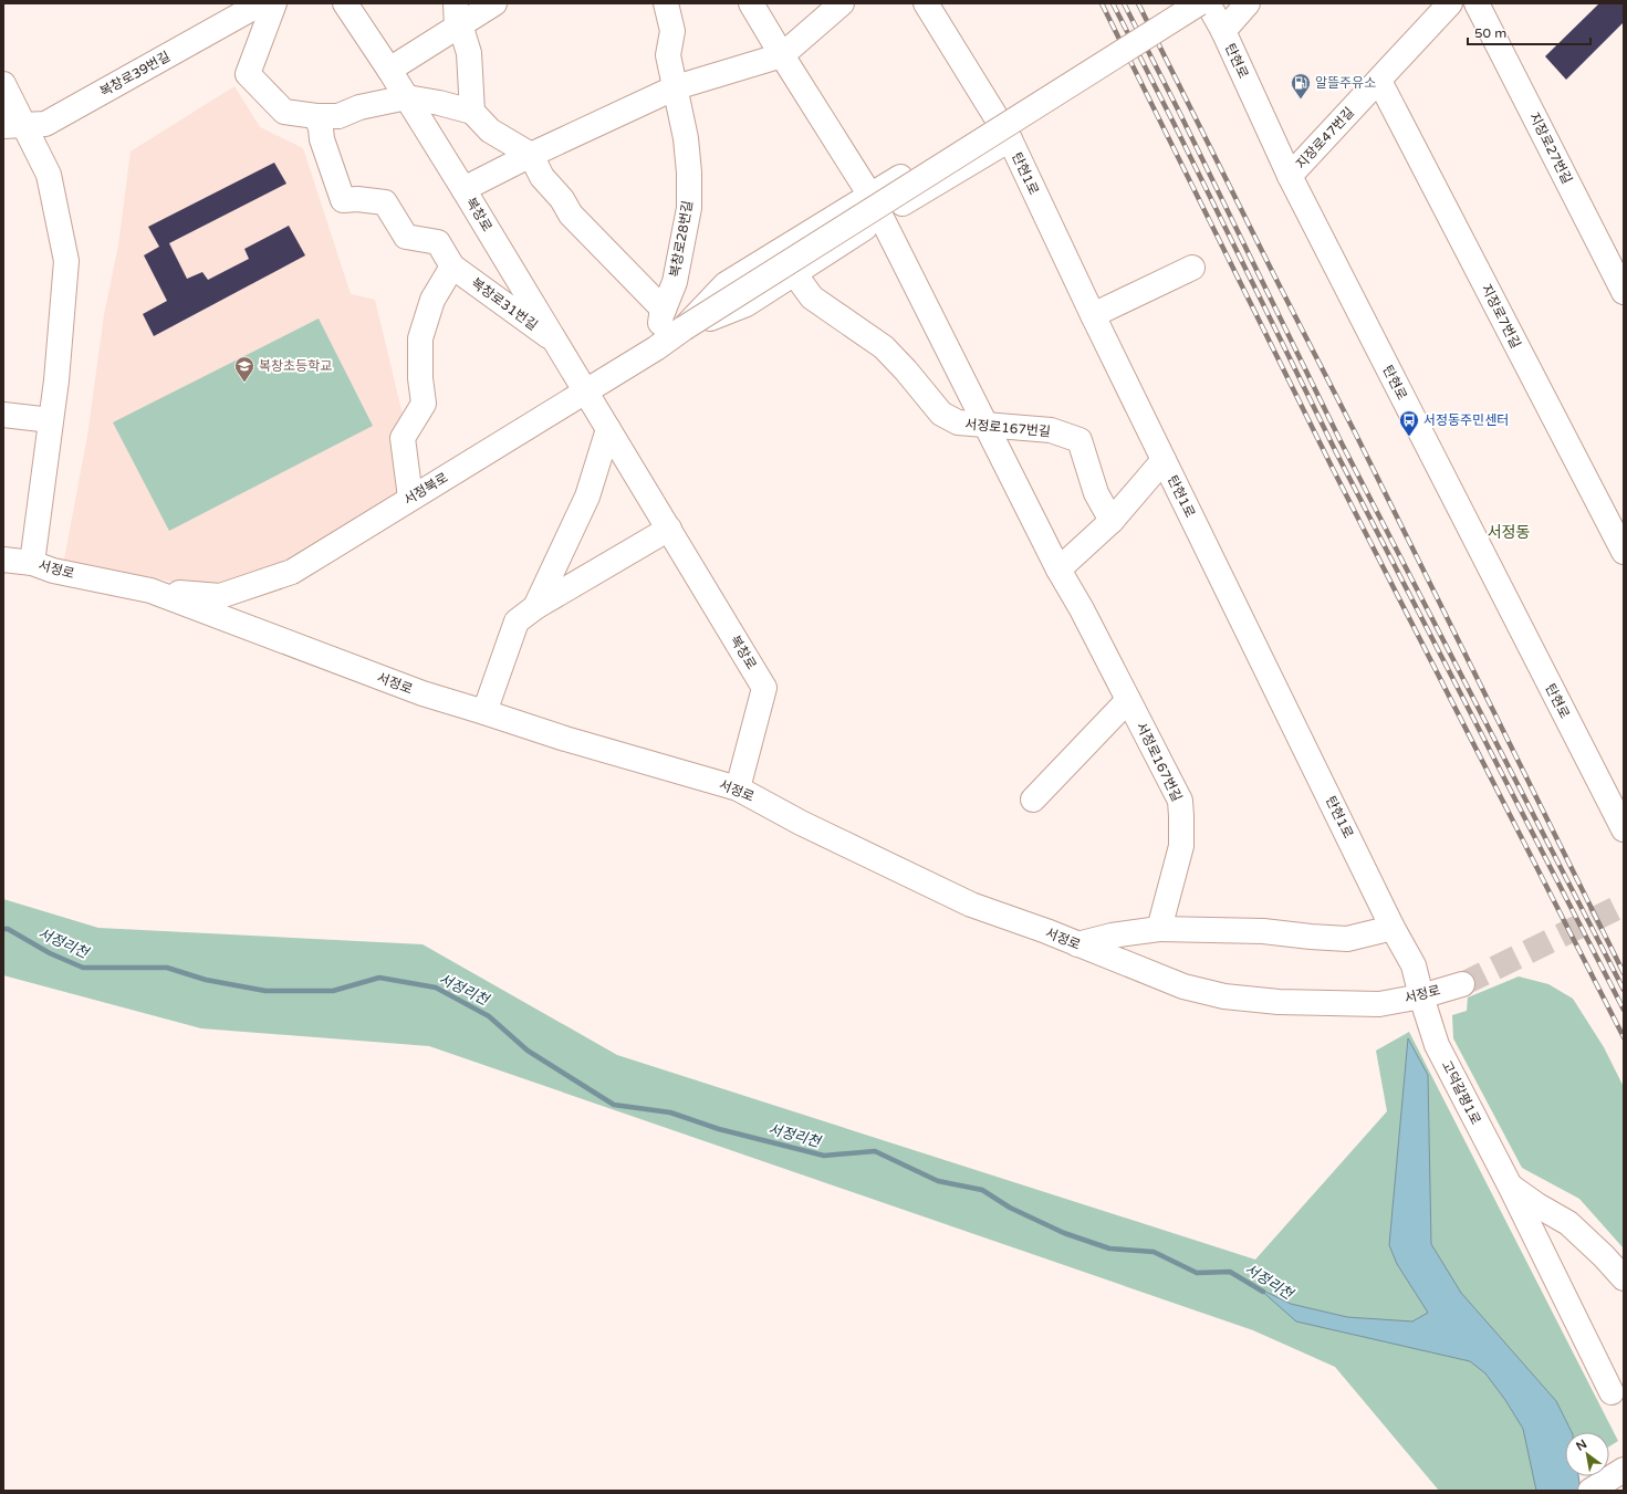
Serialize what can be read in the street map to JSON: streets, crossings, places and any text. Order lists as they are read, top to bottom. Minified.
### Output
{"streets":{"street":["탄현로","복창로39번길","지장로47번길","지장로27번길","탄현1로","복창로","복창로28번길","복창로31번길","지장로7번길","서정로167번길","서정북로","서정로","고덕갈평1로"]},"crossings":[["탄현로","지장로47번길"],["지장로47번길","지장로7번길"],["탄현1로","서정로"],["탄현1로","고덕갈평1로"],["복창로","복창로31번길"],["복창로","서정북로"],["복창로","서정로"],["복창로28번길","서정북로"],["서정북로","서정로"],["서정로","고덕갈평1로"]],"districts":["서정동"],"water":["서정리천"],"places":{"fuel station":["알뜰주유소"],"school or university":["복창초등학교"],"bus stop":["서정동주민센터"]},"scale_bar":"50 m","north":"top left"}
